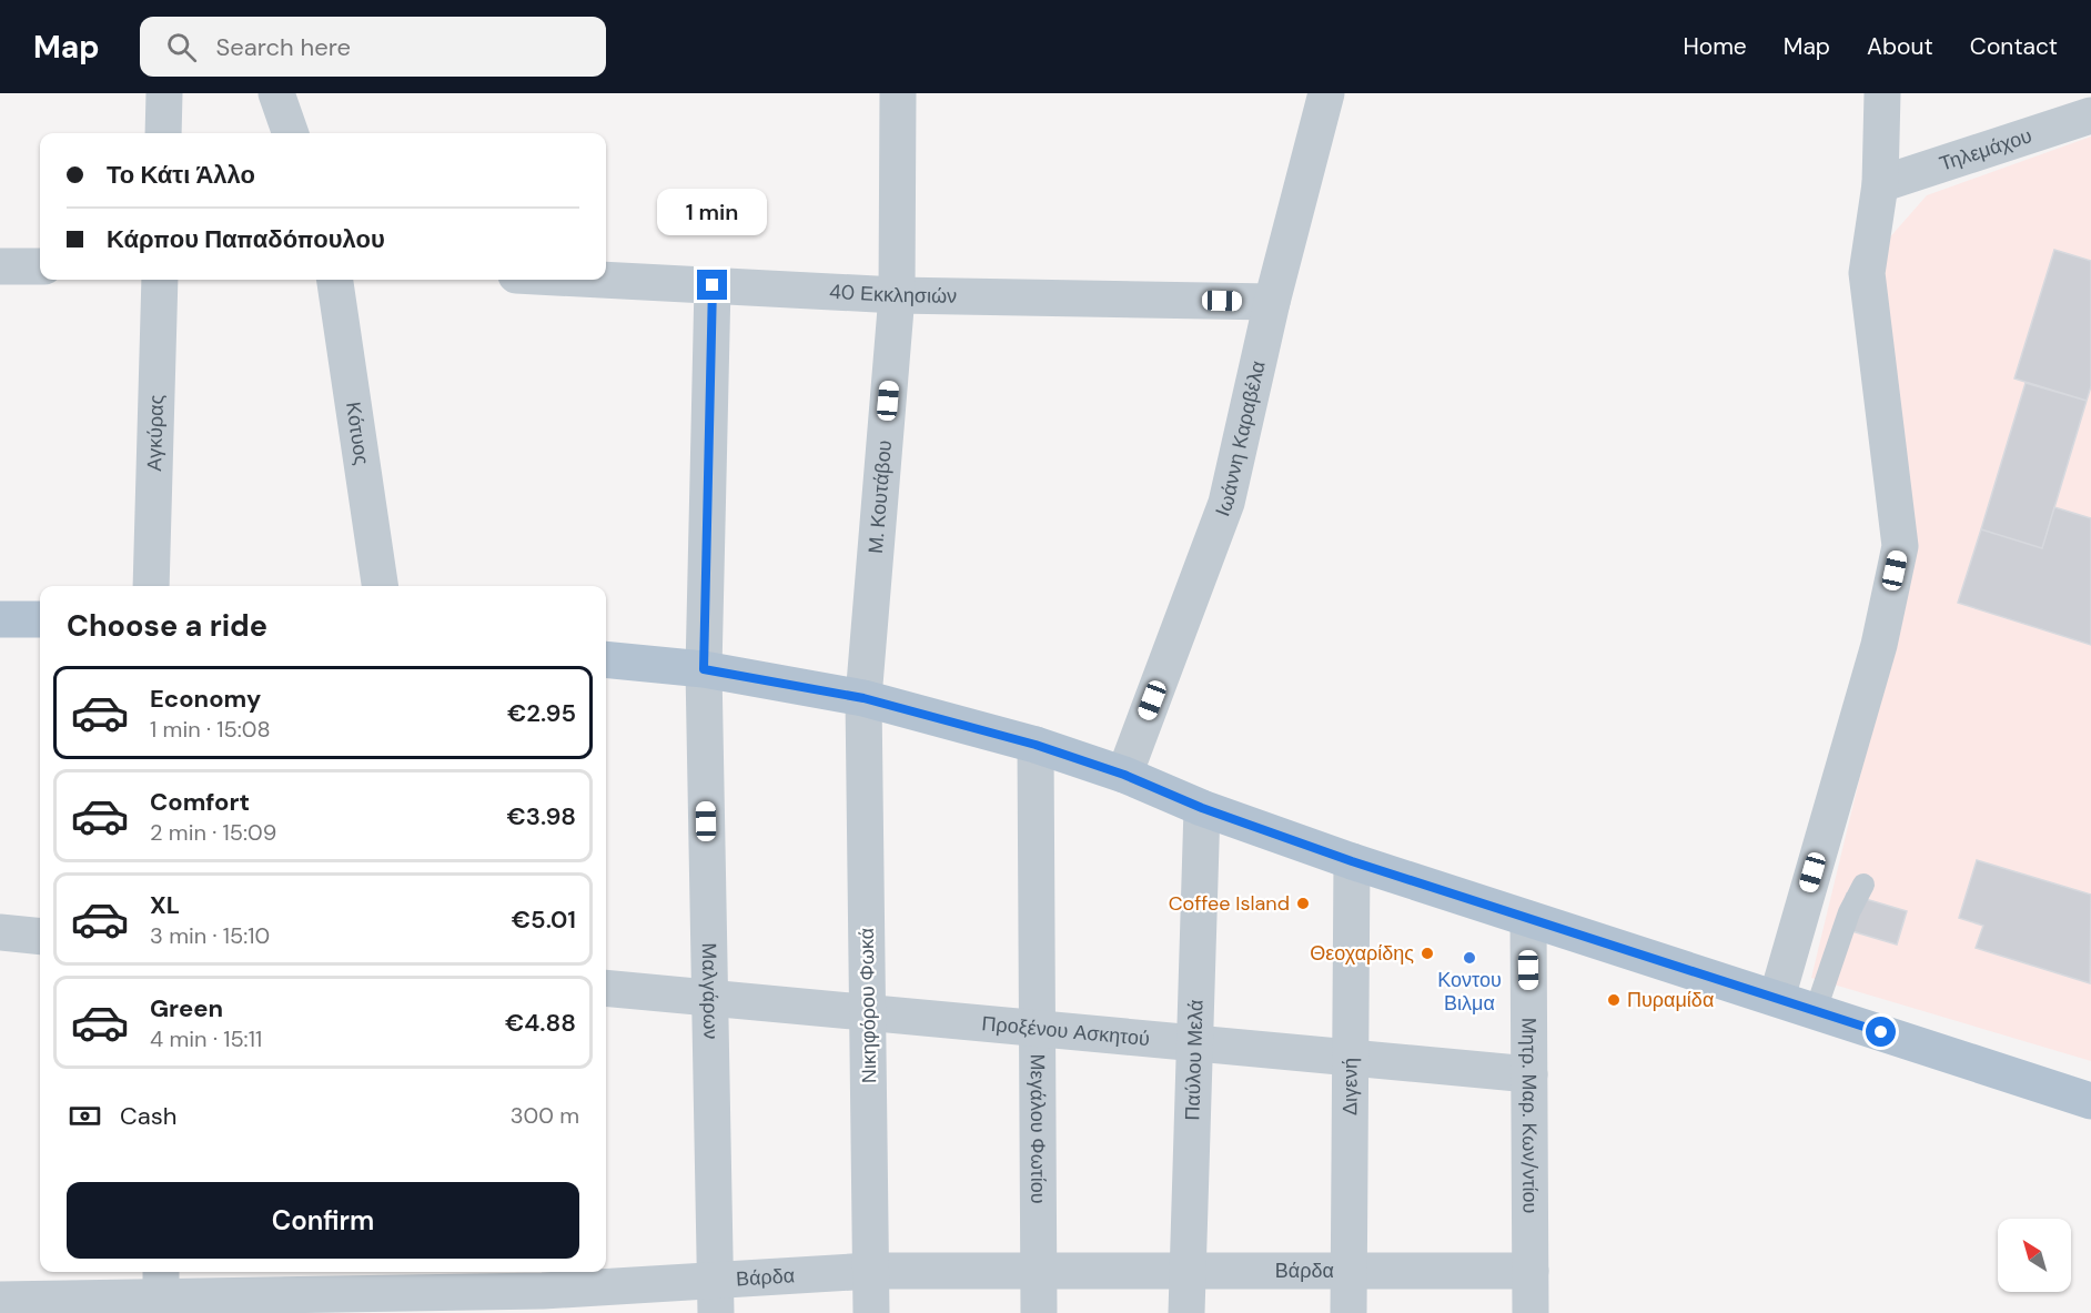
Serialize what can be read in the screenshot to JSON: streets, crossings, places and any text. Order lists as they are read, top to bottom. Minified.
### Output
{"streets":{"street":["Τηλεμάχου","40 Εκκλησιών","Αγκύρας","Κότυος","Ιωάννη Καραβέλα","Μ. Κουτάβου","Μαλγάρων","Νικηφόρου Φωκά","Προξένου Ασκητού","Παύλου Μελά","Διγενή","Μητρ. Μαρ. Κων/ντίου","Μεγάλου Φωτίου","Βάρδα"]},"crossings":[["40 Εκκλησιών","Ιωάννη Καραβέλα"],["40 Εκκλησιών","Μ. Κουτάβου"],["40 Εκκλησιών","Μαλγάρων"],["Μ. Κουτάβου","Νικηφόρου Φωκά"],["Μαλγάρων","Προξένου Ασκητού"],["Μαλγάρων","Βάρδα"],["Νικηφόρου Φωκά","Προξένου Ασκητού"],["Νικηφόρου Φωκά","Βάρδα"],["Προξένου Ασκητού","Παύλου Μελά"],["Προξένου Ασκητού","Διγενή"],["Προξένου Ασκητού","Μητρ. Μαρ. Κων/ντίου"],["Προξένου Ασκητού","Μεγάλου Φωτίου"],["Παύλου Μελά","Βάρδα"],["Διγενή","Βάρδα"],["Μητρ. Μαρ. Κων/ντίου","Βάρδα"],["Μεγάλου Φωτίου","Βάρδα"]],"places":["Coffee Island","Θεοχαρίδης","Κοντου Βιλμα","Πυραμίδα"],"north":"top left","page":{"header":"Map","search":"Search here","nav":["Home","Map","About","Contact"],"banner":["Το Κάτι Άλλο","Κάρπου Παπαδόπουλου"],"bubble":"1 min","heading":"Choose a ride","list":[{"name":"Economy","note":"1 min · 15:08","value":"€2.95"},{"name":"Comfort","note":"2 min · 15:09","value":"€3.98"},{"name":"XL","note":"3 min · 15:10","value":"€5.01"},{"name":"Green","note":"4 min · 15:11","value":"€4.88"}],"pay":["Cash","300 m"],"buttons":"Confirm"}}
